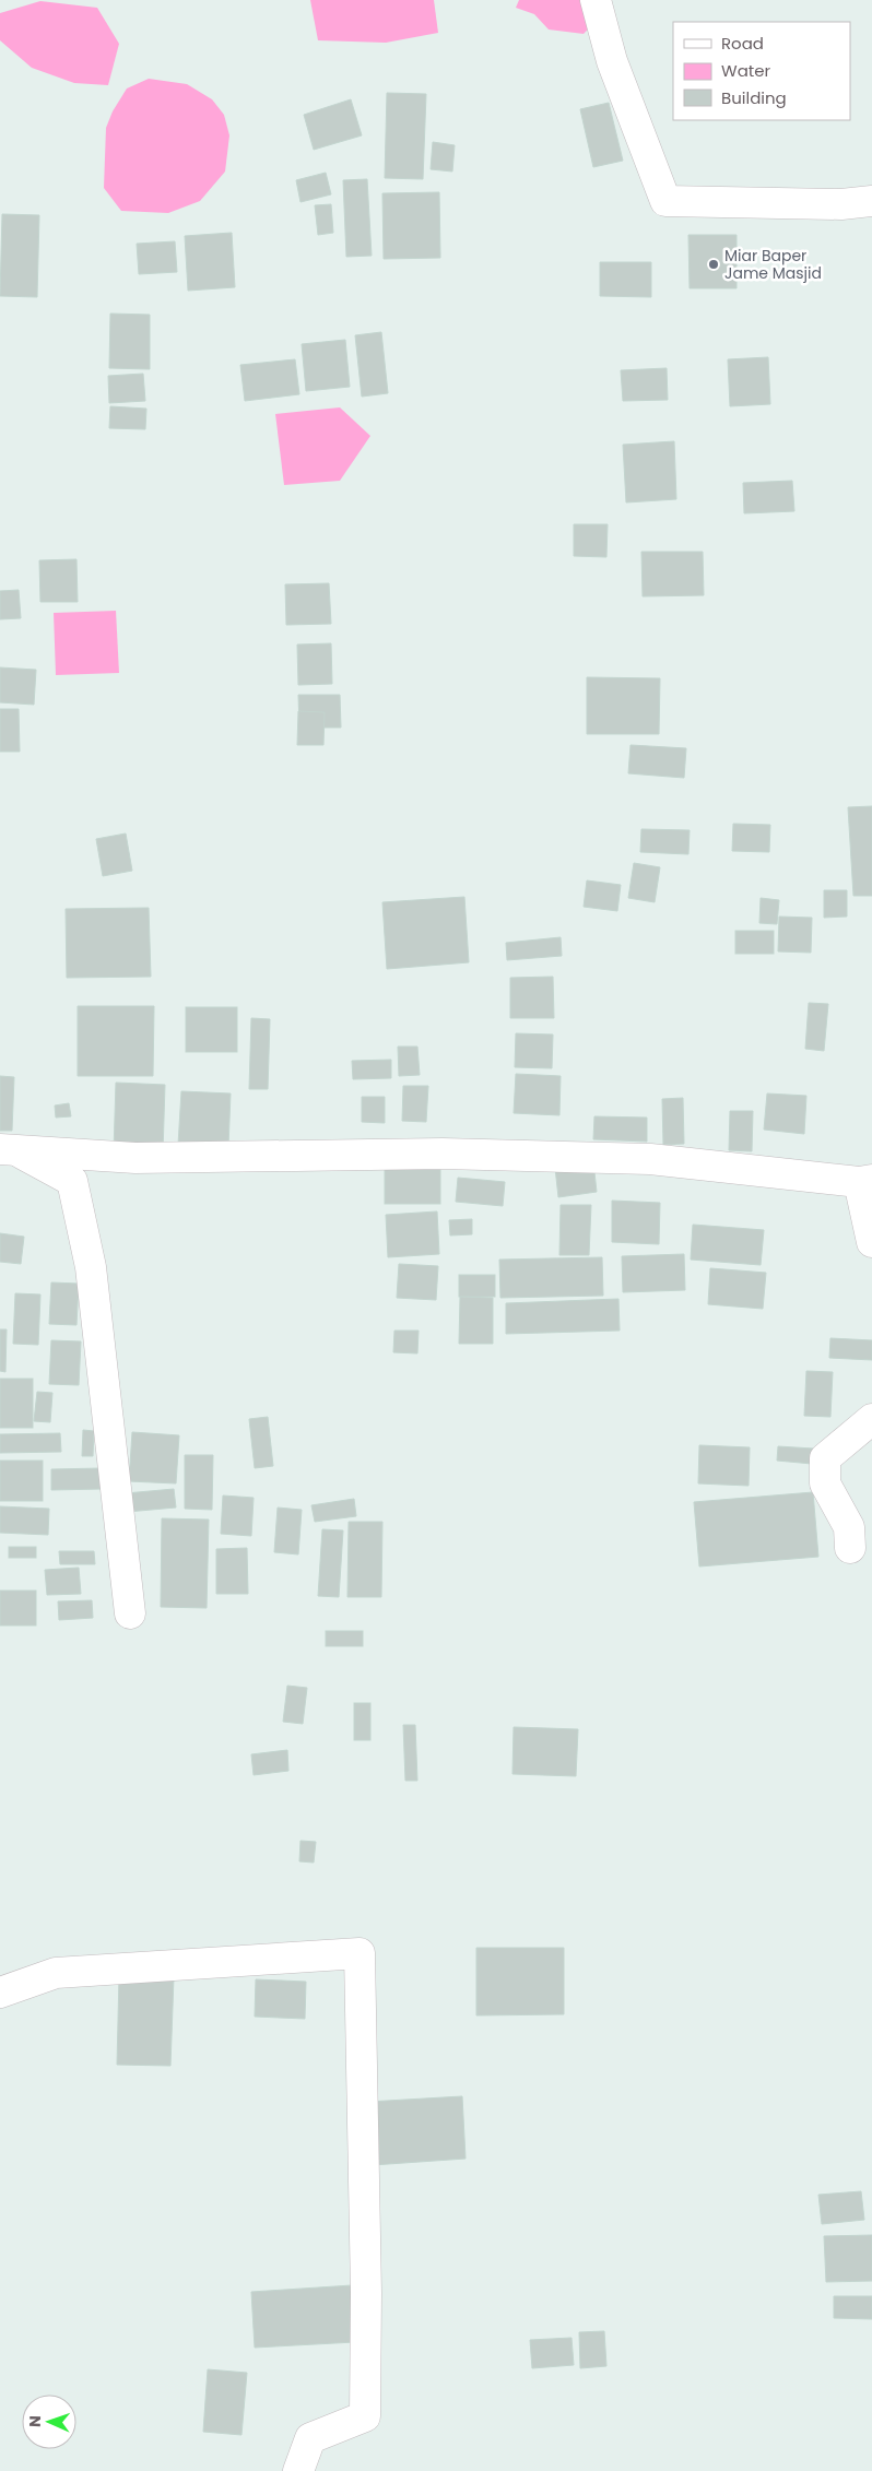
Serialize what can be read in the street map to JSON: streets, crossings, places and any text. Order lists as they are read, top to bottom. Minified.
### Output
{"places":["Miar Baper Jame Masjid"],"legend":["Road","Water","Building"],"north":"left"}
